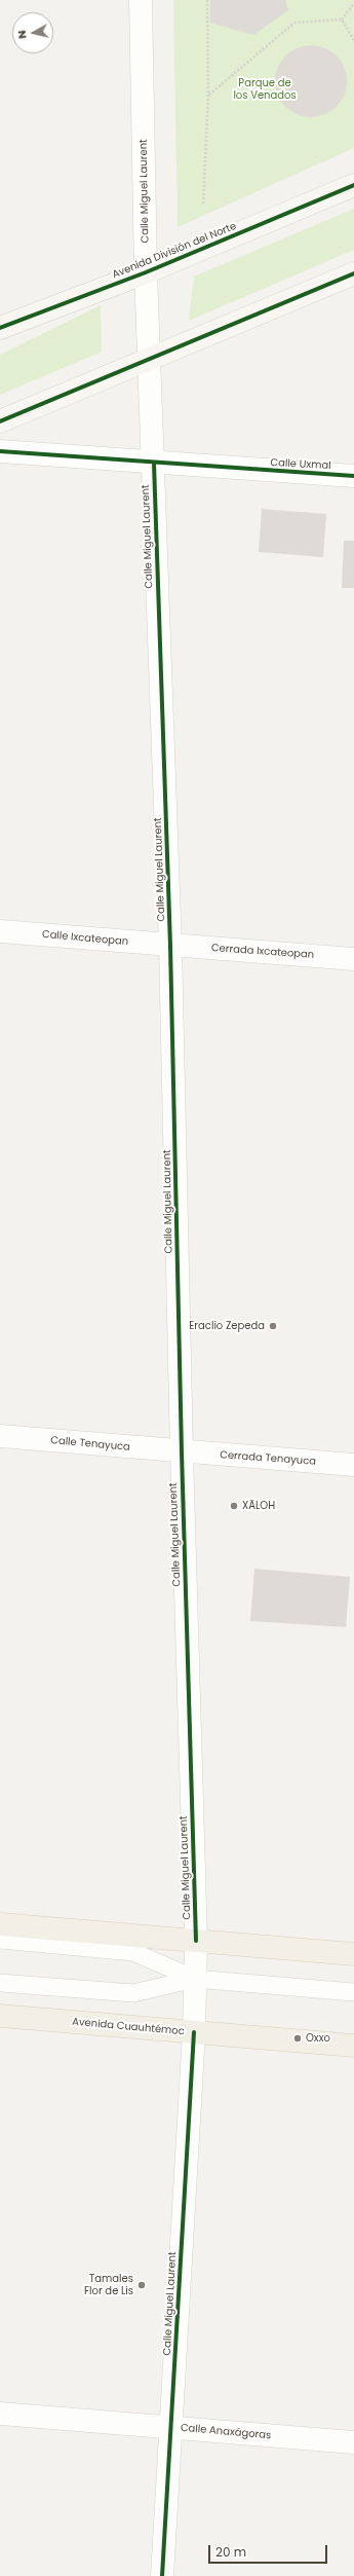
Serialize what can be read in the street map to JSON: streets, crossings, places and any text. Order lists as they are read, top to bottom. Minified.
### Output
{"streets":{"main road":["Avenida División del Norte","Avenida Cuauhtémoc"],"street":["Calle Miguel Laurent","Calle Uxmal","Calle Ixcateopan","Cerrada Ixcateopan","Calle Tenayuca","Cerrada Tenayuca","Calle Anaxágoras"]},"crossings":[["Calle Miguel Laurent","Avenida División del Norte"],["Calle Miguel Laurent","Calle Uxmal"],["Calle Miguel Laurent","Calle Ixcateopan"],["Calle Miguel Laurent","Cerrada Ixcateopan"],["Calle Miguel Laurent","Calle Tenayuca"],["Calle Miguel Laurent","Cerrada Tenayuca"],["Calle Miguel Laurent","Avenida Cuauhtémoc"],["Calle Miguel Laurent","Calle Anaxágoras"],["Calle Ixcateopan","Cerrada Ixcateopan"],["Calle Tenayuca","Cerrada Tenayuca"]],"parks":["Parque de los Venados"],"places":["Eraclio Zepeda","XĀLOH","Oxxo","Tamales Flor de Lis"],"scale_bar":"20 m","north":"left"}
